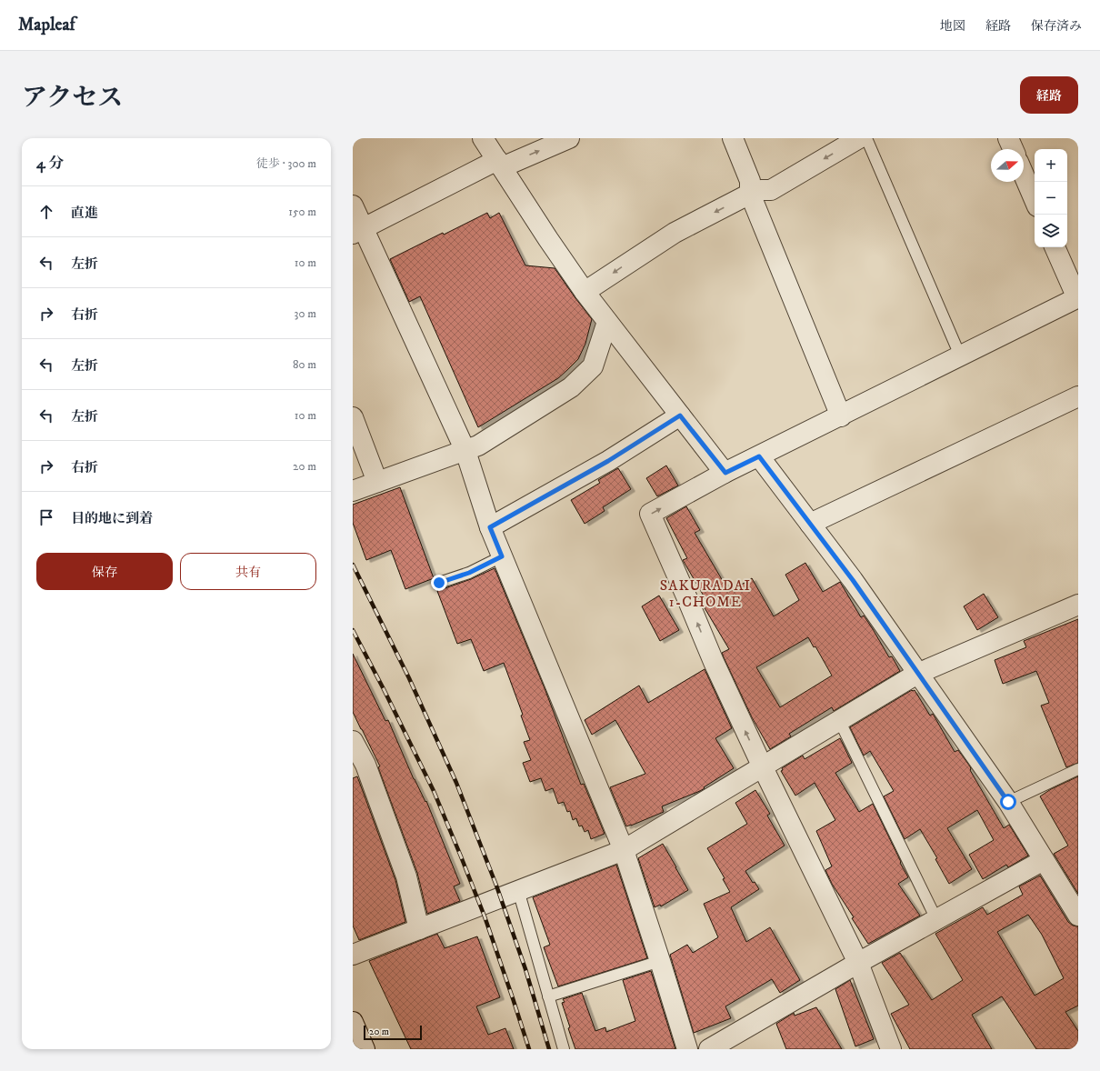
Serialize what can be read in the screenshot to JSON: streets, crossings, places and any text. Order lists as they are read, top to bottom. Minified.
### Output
{"districts":["SAKURADAI 1-CHOME"],"scale_bar":"20 m","north":"right","page":{"header":"Mapleaf","nav":["地図","経路","保存済み"],"title":"アクセス","buttons":["経路",["保存","共有"]],"heading":["4 分","徒歩 · 300 m"],"map_buttons":["+","−"],"list":[["直進","150 m"],["左折","10 m"],["右折","30 m"],["左折","80 m"],["左折","10 m"],["右折","20 m"],"目的地に到着"],"scale":"20 m"}}
